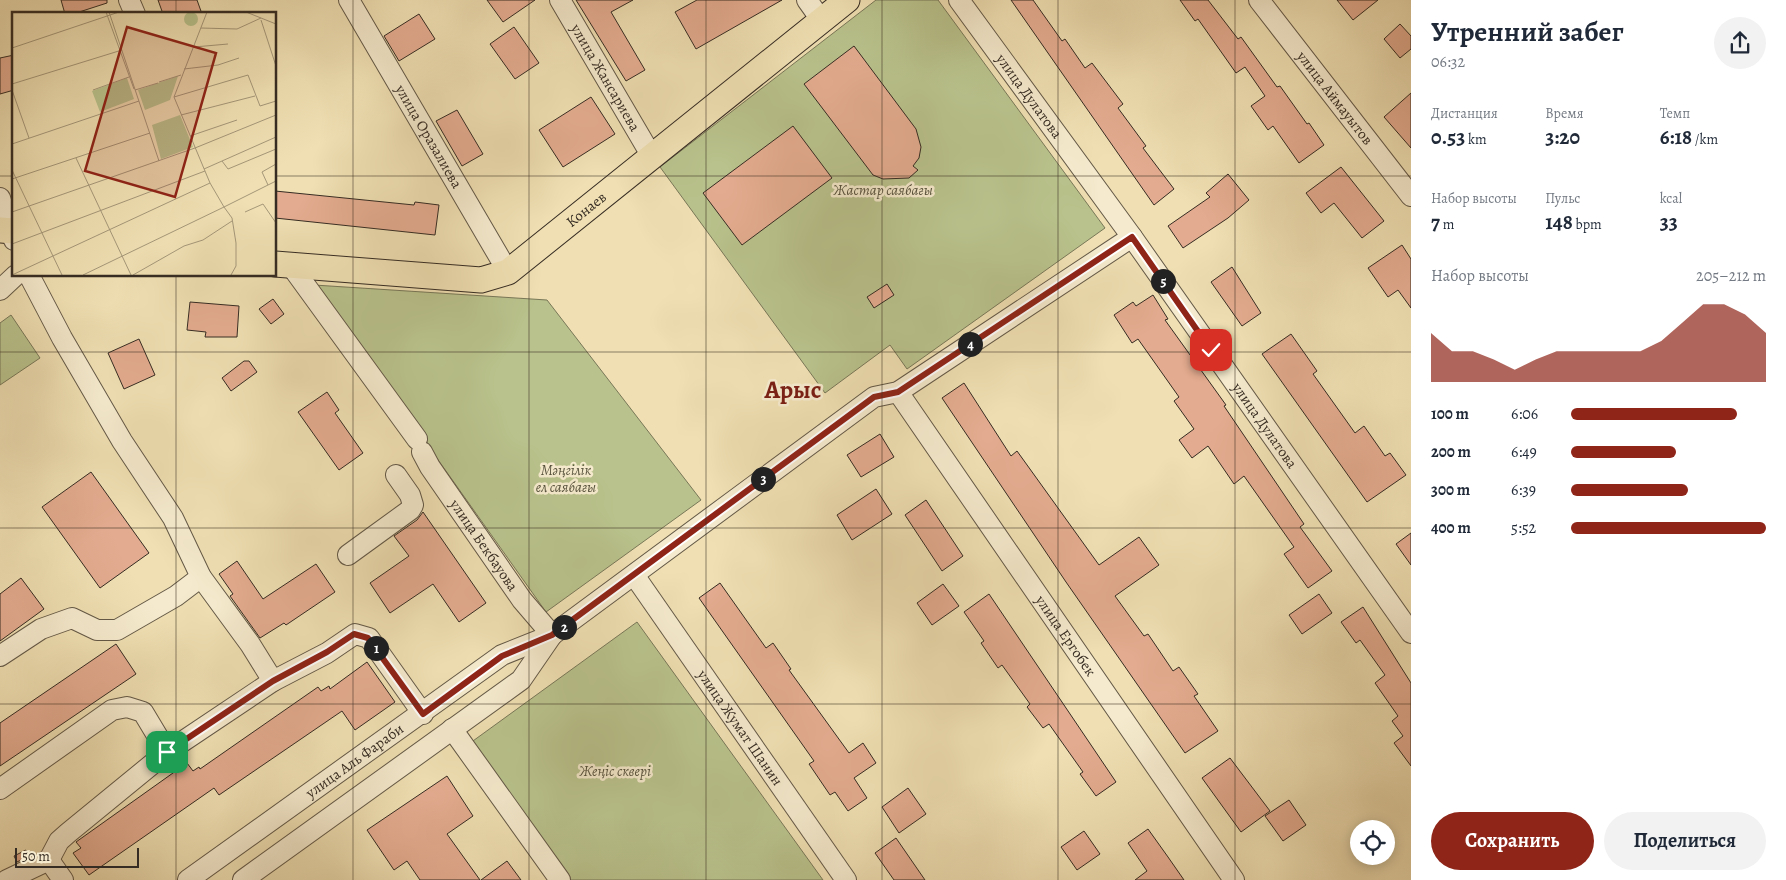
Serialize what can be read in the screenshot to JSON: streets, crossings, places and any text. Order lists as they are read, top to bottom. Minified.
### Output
{"streets":{"main road":["Конаев"],"street":["улица Жансариева","улица Дулатова","улица Аймауытов","улица Оразалиева","улица Бекбауова","улица Ергобек","улица Жумат Шанин","улица Аль Фараби"]},"crossings":[["улица Жансариева","Конаев"],["улица Дулатова","улица Аль Фараби"],["улица Оразалиева","Конаев"],["Конаев","улица Бекбауова"],["улица Бекбауова","улица Аль Фараби"],["улица Ергобек","улица Аль Фараби"],["улица Жумат Шанин","улица Аль Фараби"]],"districts":["Арыс"],"parks":["Жастар саябағы","Мәңгілік ел саябағы","Жеңіс сквері"],"scale_bar":"50 m","page":{"heading":["Утренний забег","06:32"],"stats":[["Дистанция","0.53 km"],["Время","3:20"],["Темп","6:18 /km"],["Набор высоты","7 m"],["Пульс","148 bpm"],["kcal","33"]],"chart":["Набор высоты","205–212 m"],"pins":["5","4","3","2","1"],"list":[{"name":"100 m","note":"6:06"},{"name":"200 m","note":"6:49"},{"name":"300 m","note":"6:39"},{"name":"400 m","note":"5:52"}],"buttons":["Сохранить","Поделиться"],"scale":"50 m"}}
